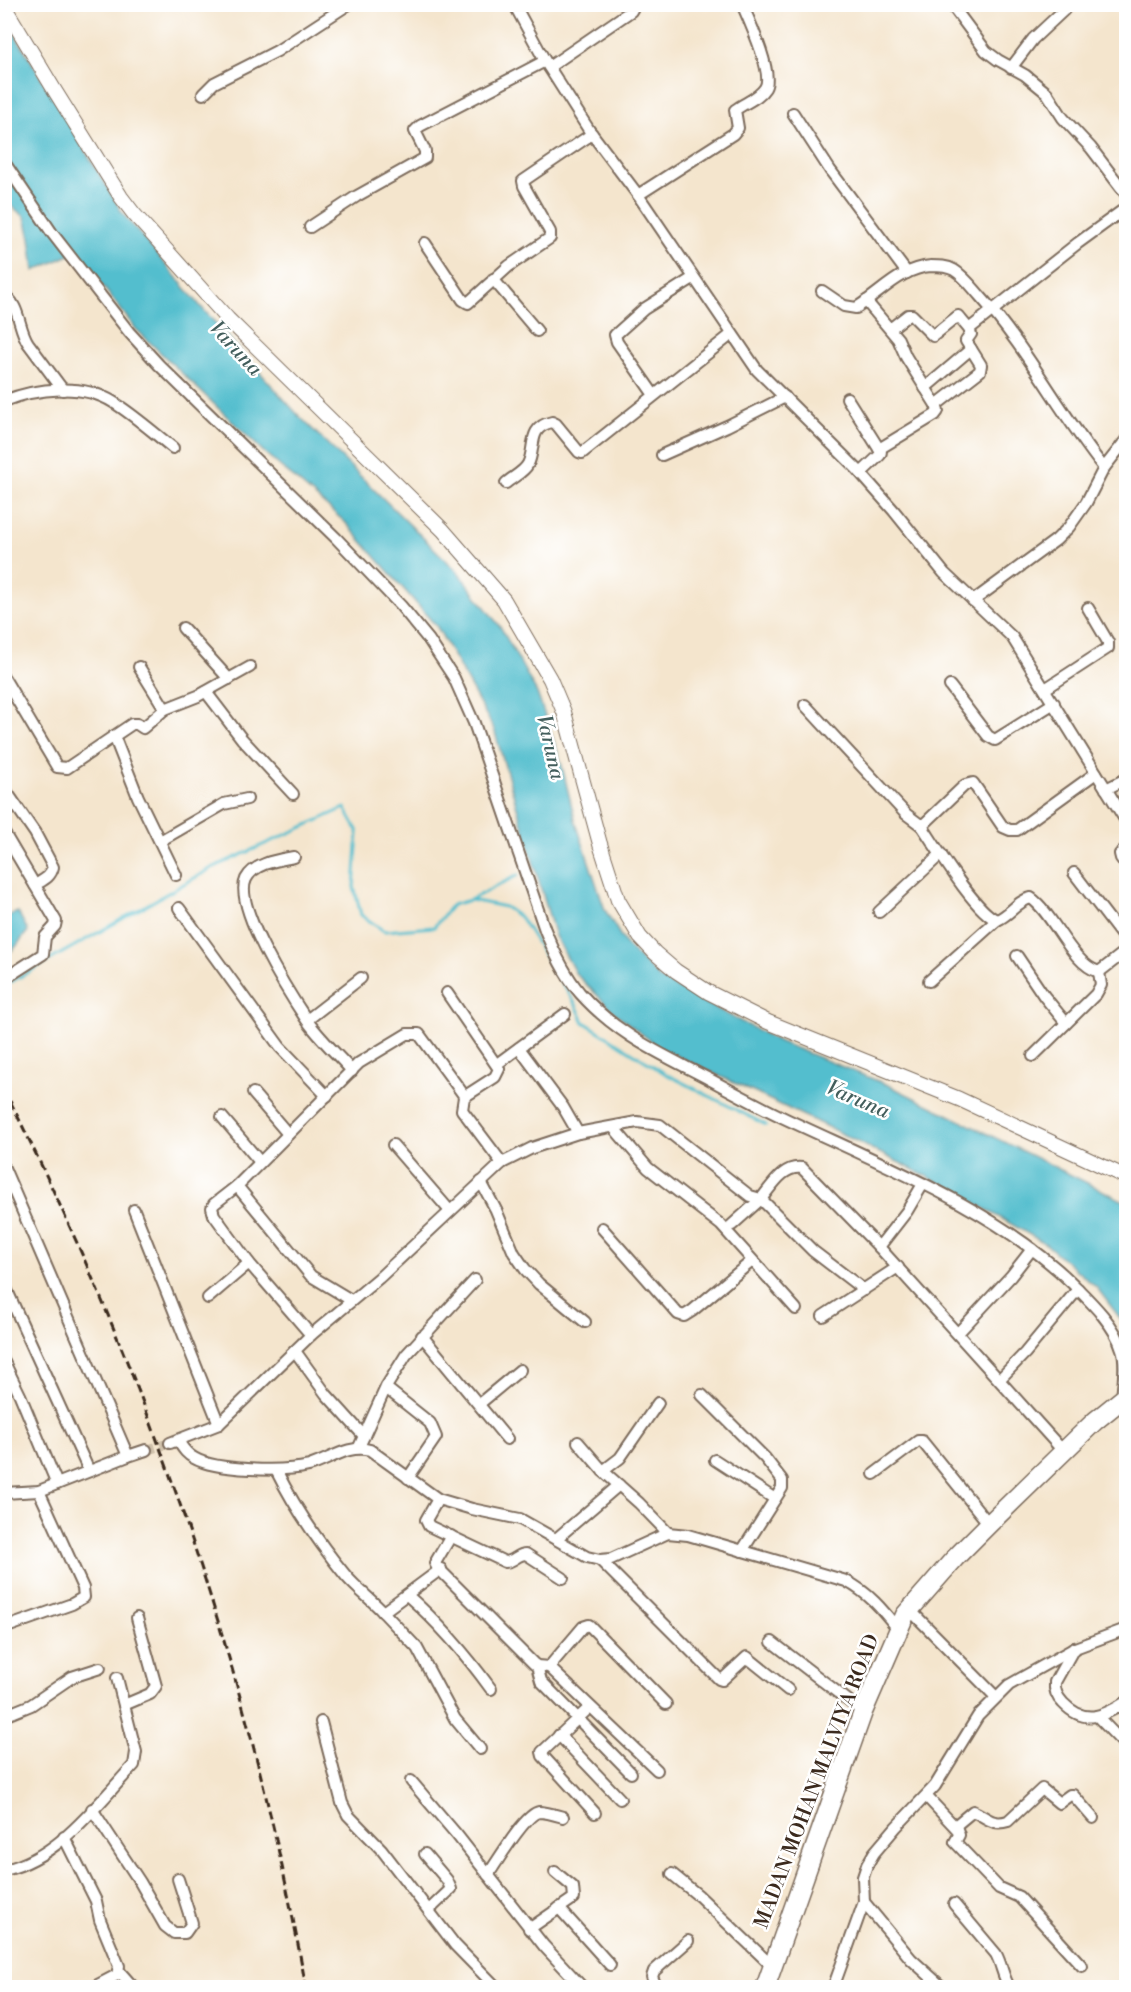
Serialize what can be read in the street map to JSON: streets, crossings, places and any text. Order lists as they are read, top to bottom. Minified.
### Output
{"streets":{"highway":["MADAN MOHAN MALVIYA ROAD"]},"water":["Varuna"]}
